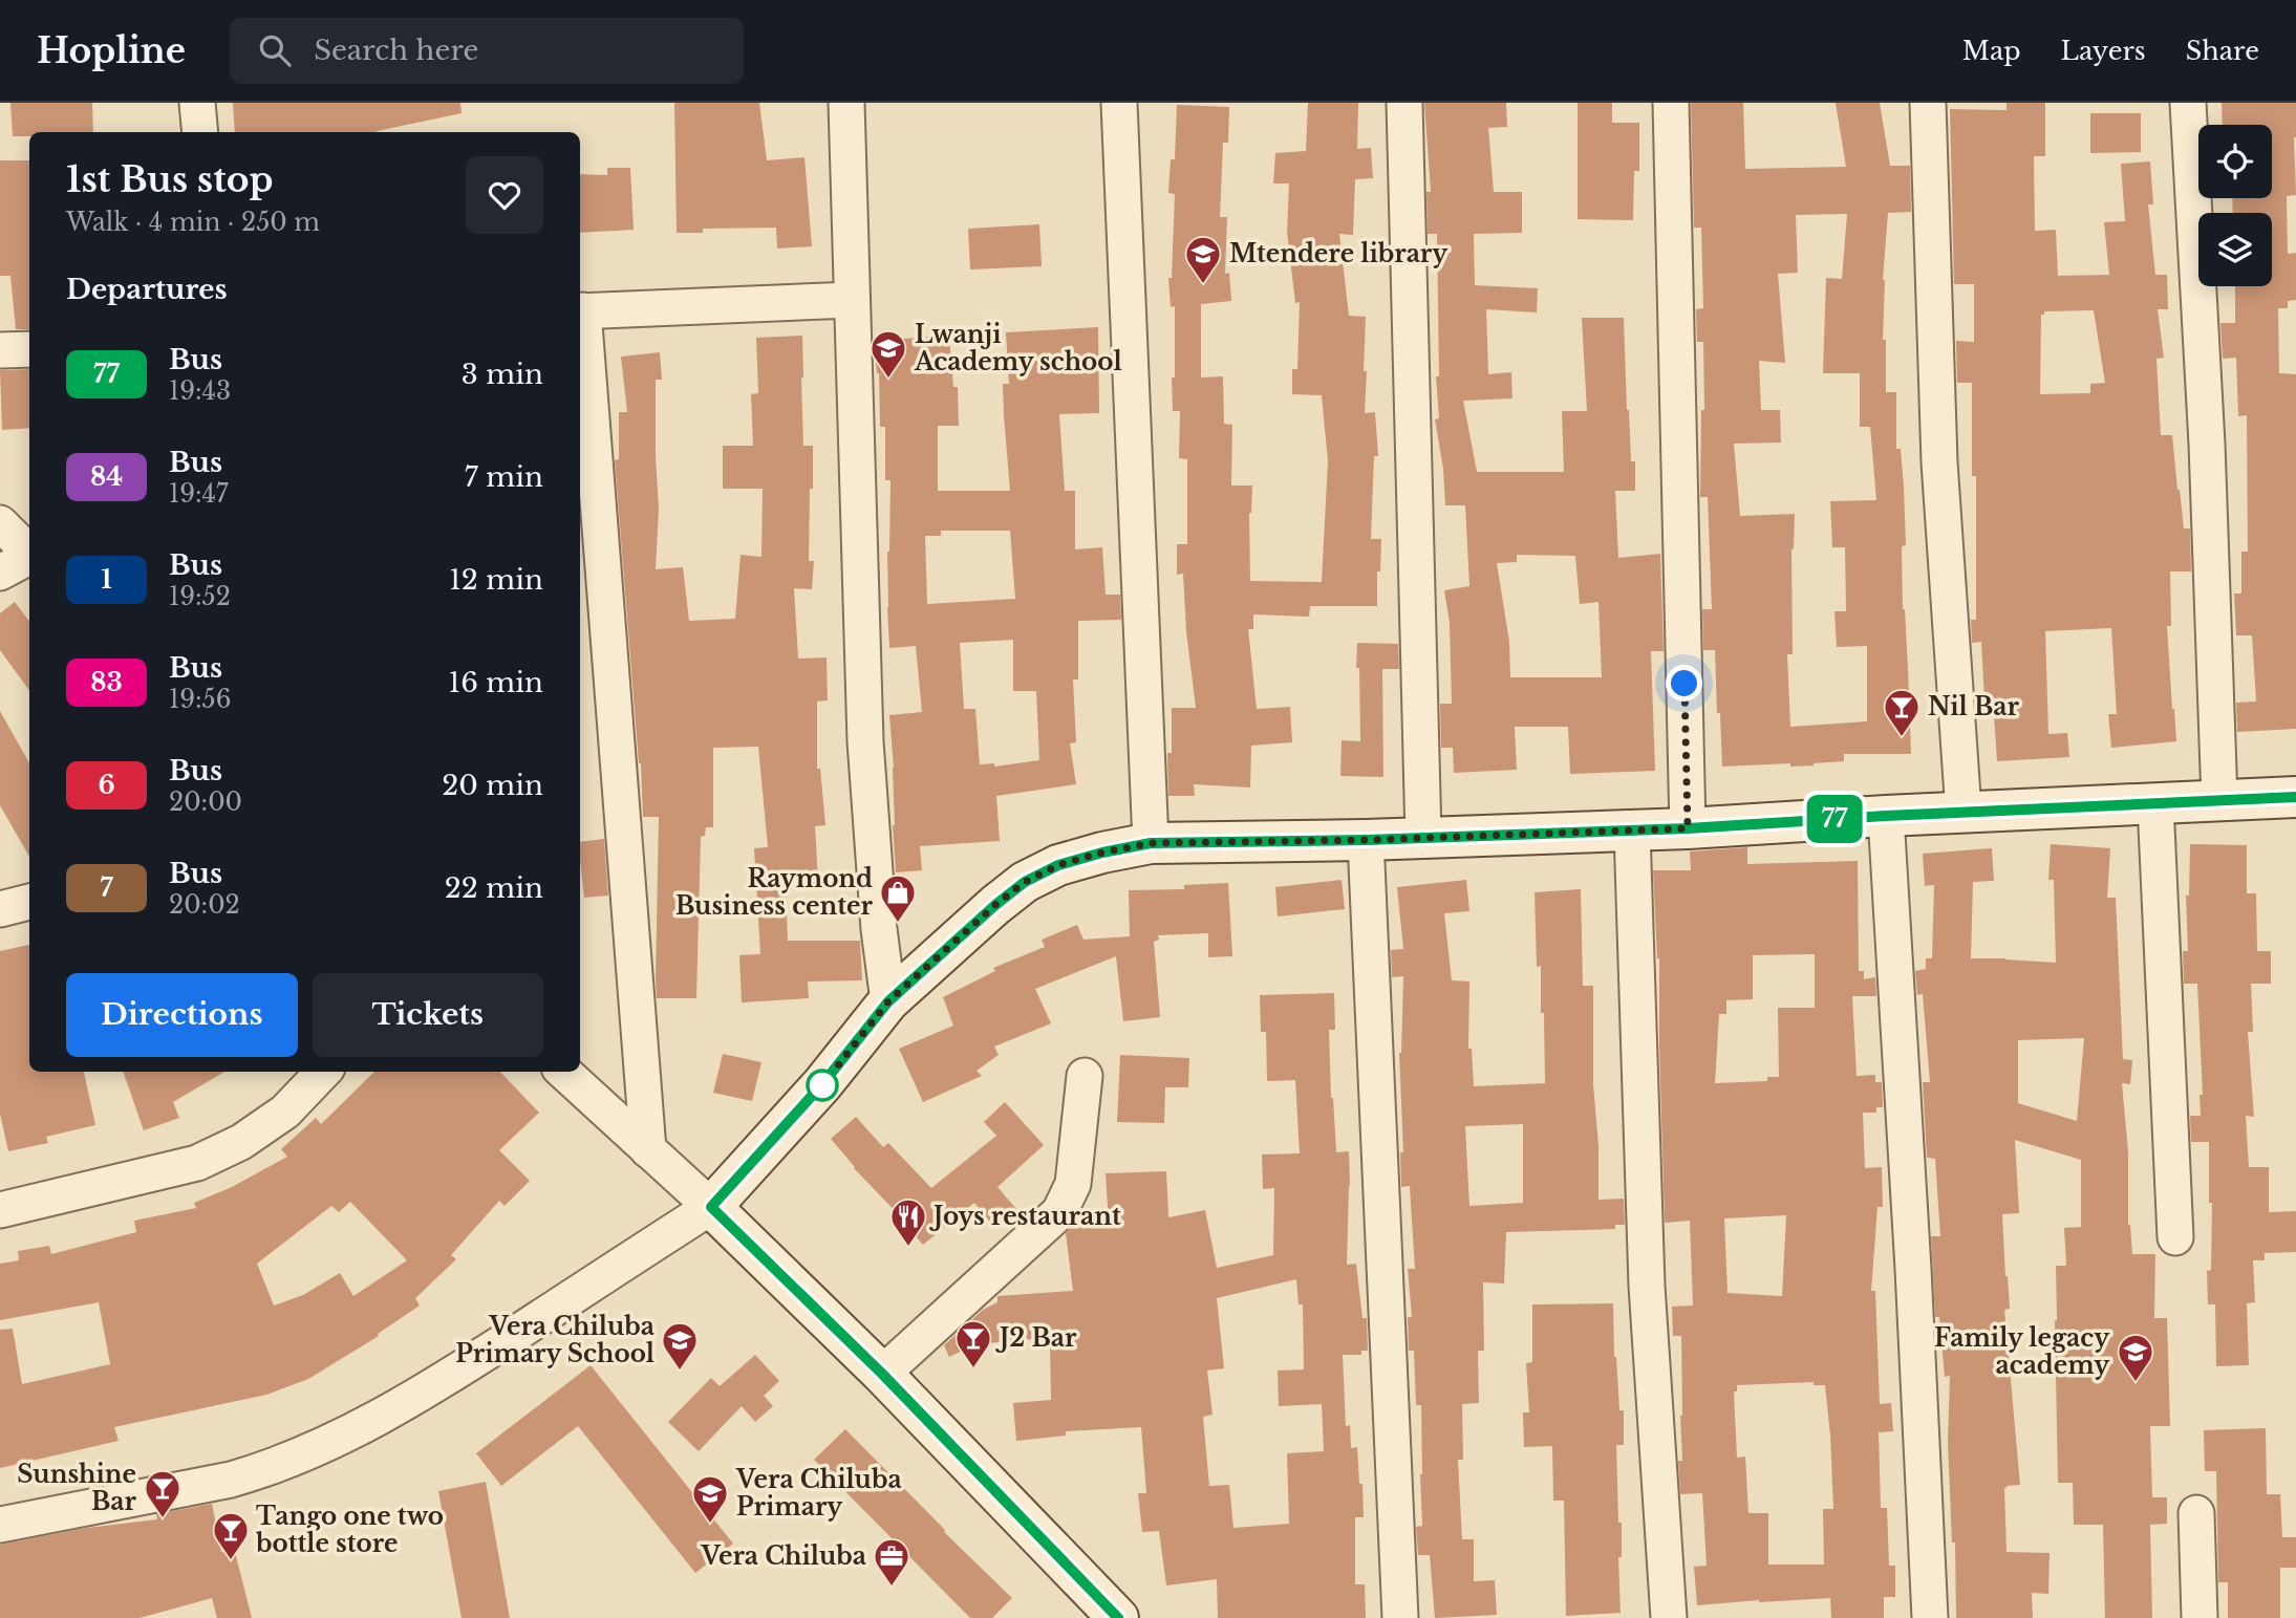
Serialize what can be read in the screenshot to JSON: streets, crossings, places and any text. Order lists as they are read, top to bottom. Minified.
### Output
{"places":{"school or university":["Mtendere library","Lwanji Academy school","Vera Chiluba Primary School","Family legacy academy","Vera Chiluba Primary"],"bar":["Nil Bar","J2 Bar","Sunshine Bar","Tango one two bottle store"],"shop":["Raymond Business center"],"restaurant":["Joys restaurant"],"office":["Vera Chiluba"]},"lines":["bus line 77"],"page":{"header":"Hopline","search":"Search here","nav":["Map","Layers","Share"],"on_map":"77","heading":[["1st Bus stop","Walk · 4 min · 250 m"],"Departures"],"list":[{"mark":"77","name":"Bus","note":"19:43","value":"3 min"},{"mark":"84","name":"Bus","note":"19:47","value":"7 min"},{"mark":"1","name":"Bus","note":"19:52","value":"12 min"},{"mark":"83","name":"Bus","note":"19:56","value":"16 min"},{"mark":"6","name":"Bus","note":"20:00","value":"20 min"},{"mark":"7","name":"Bus","note":"20:02","value":"22 min"}],"buttons":["Directions","Tickets"]}}
